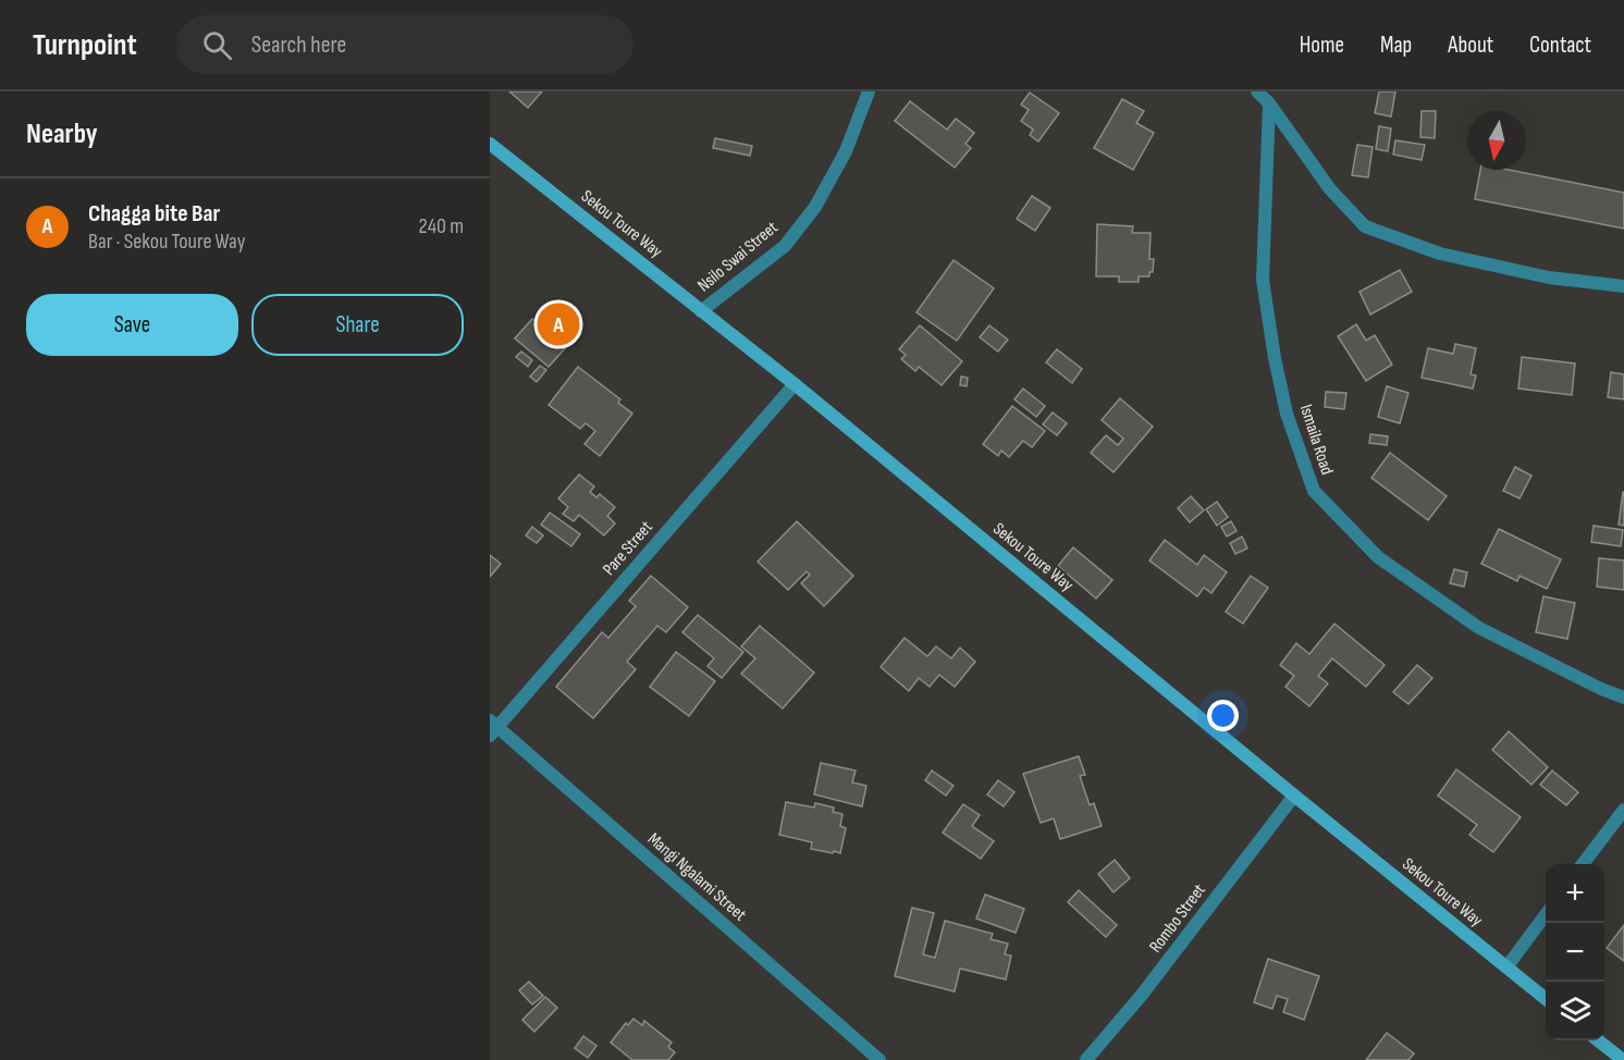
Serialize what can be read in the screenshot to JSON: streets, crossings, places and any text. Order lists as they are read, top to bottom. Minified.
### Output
{"streets":{"street":["Sekou Toure Way","Nsilo Swai Street","Ismaila Road","Pare Street","Mangi Ngalami Street","Rombo Street"]},"crossings":[["Sekou Toure Way","Nsilo Swai Street"],["Sekou Toure Way","Pare Street"],["Sekou Toure Way","Rombo Street"],["Pare Street","Mangi Ngalami Street"]],"north":"bottom","page":{"header":"Turnpoint","search":"Search here","nav":["Home","Map","About","Contact"],"heading":"Nearby","list":[{"mark":"A","name":"Chagga bite Bar","note":"Bar · Sekou Toure Way","value":"240 m"}],"buttons":["Save","Share"],"pins":"A","map_buttons":["+","−"]}}
